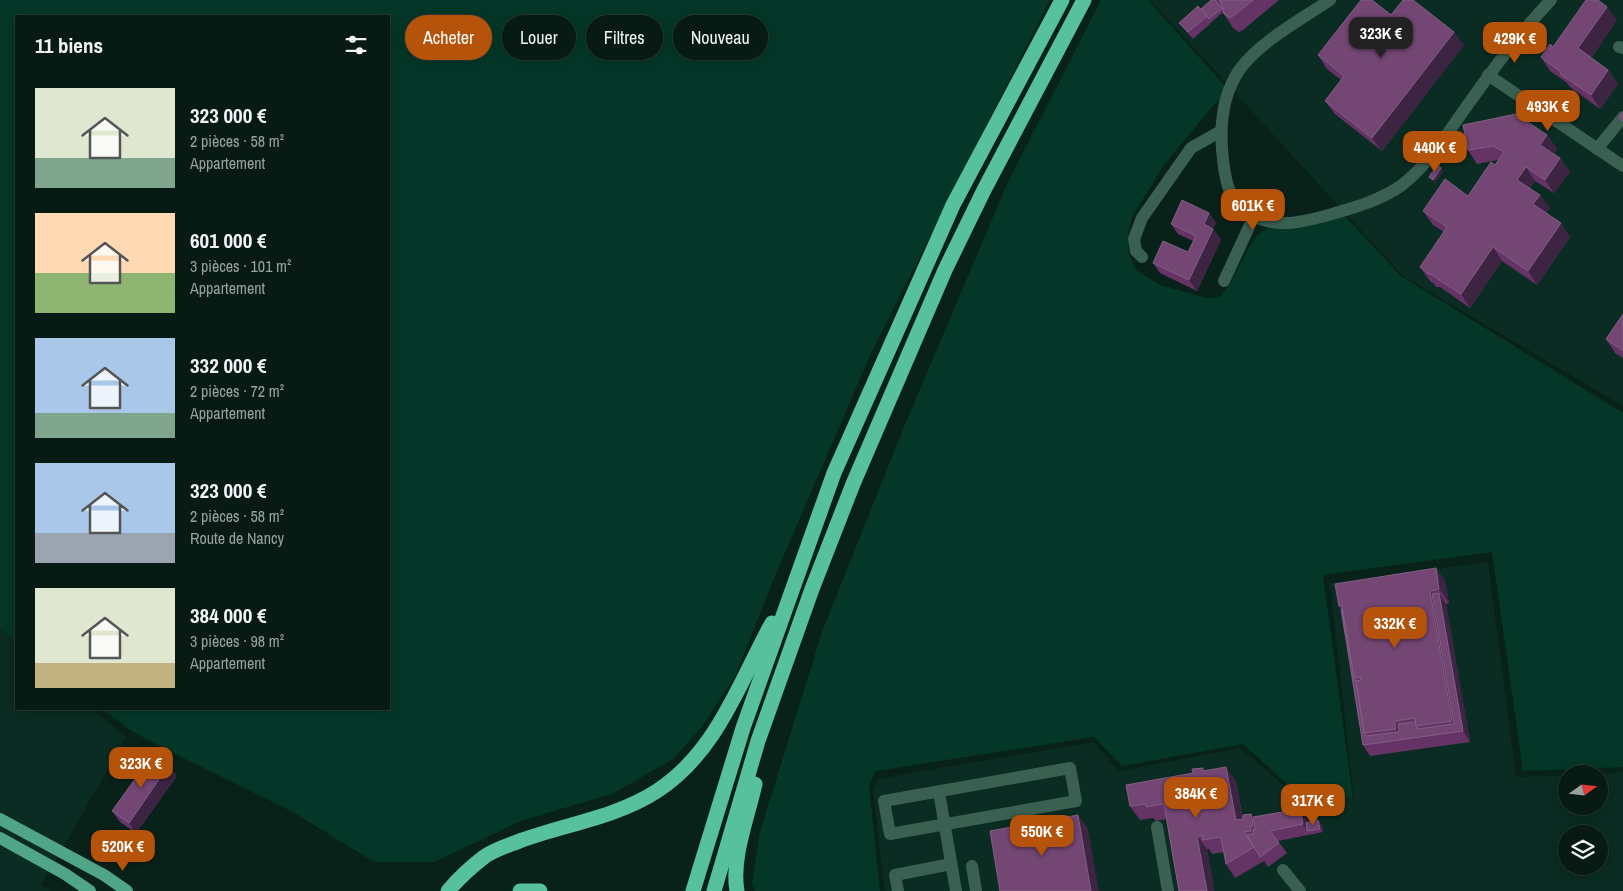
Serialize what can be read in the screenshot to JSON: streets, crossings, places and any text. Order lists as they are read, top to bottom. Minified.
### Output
{"north":"right","page":{"chip":["Acheter","Louer","Filtres","Nouveau"],"heading":"11 biens","price":["323K €","429K €","493K €","440K €","601K €","332K €","323K €","384K €","317K €","550K €","520K €"],"list":[{"name":"323 000 €","note":"2 pièces · 58 m² · Appartement"},{"name":"601 000 €","note":"3 pièces · 101 m² · Appartement"},{"name":"332 000 €","note":"2 pièces · 72 m² · Appartement"},{"name":"323 000 €","note":"2 pièces · 58 m² · Route de Nancy"},{"name":"384 000 €","note":"3 pièces · 98 m² · Appartement"}]}}
